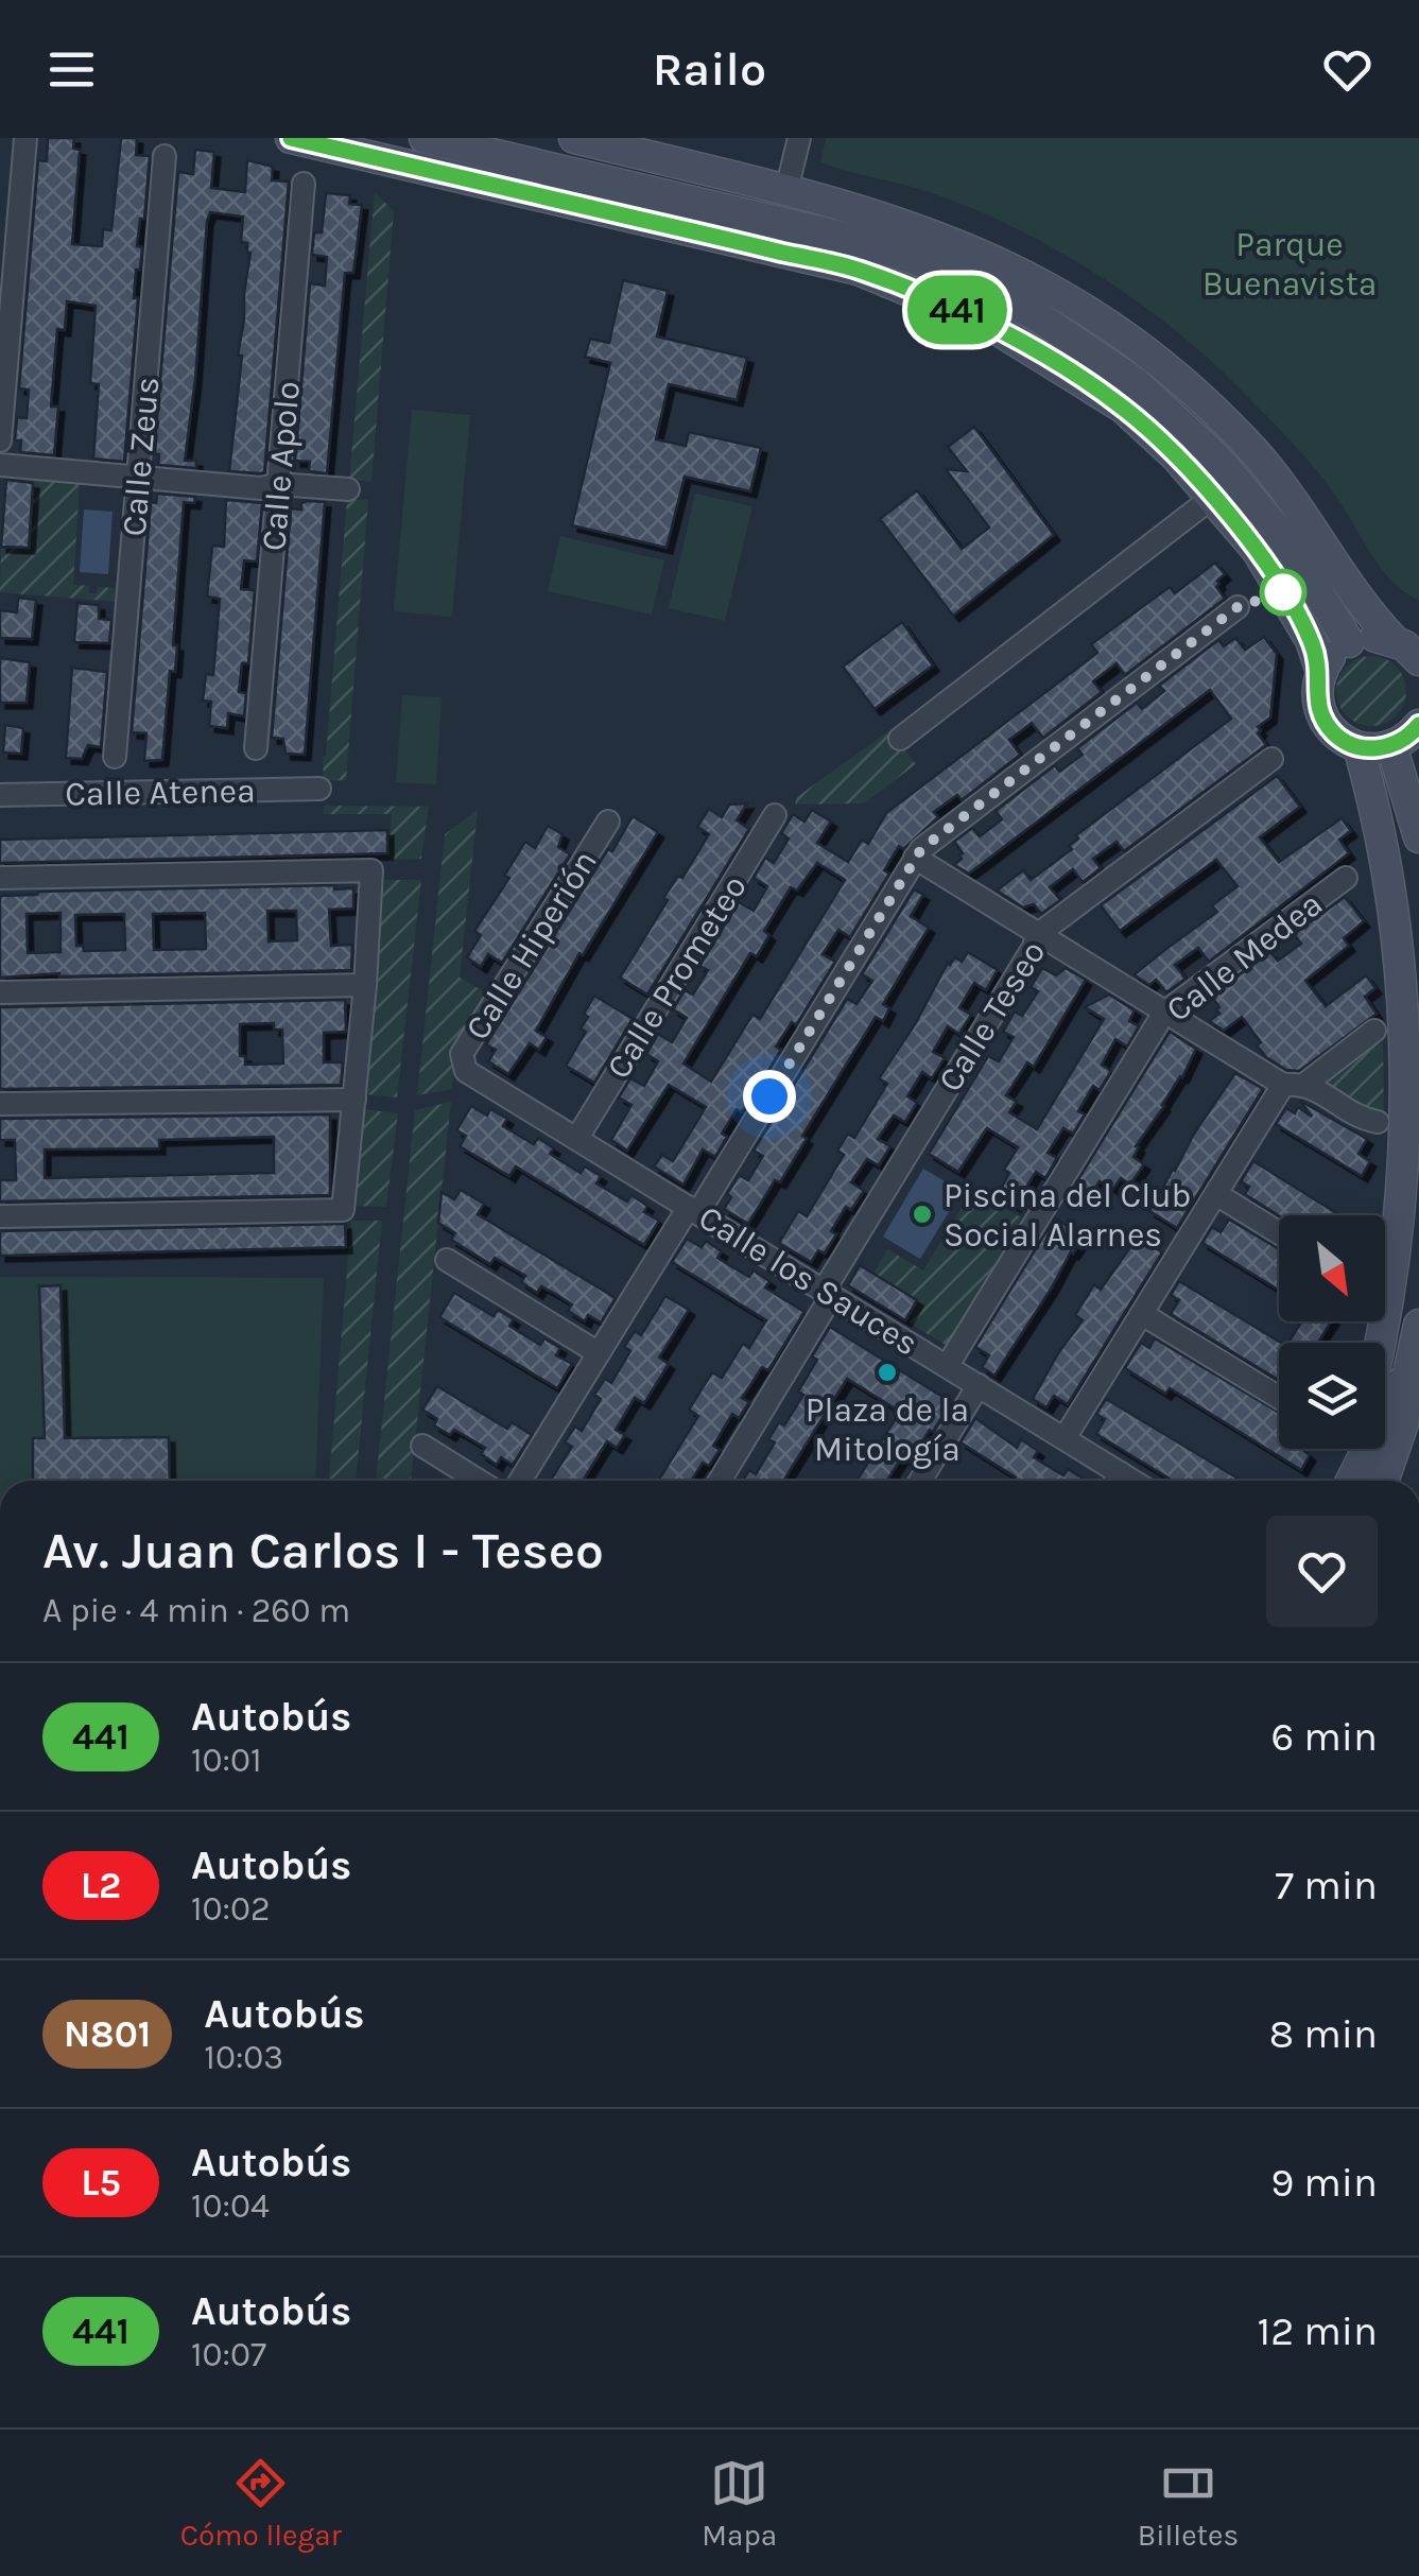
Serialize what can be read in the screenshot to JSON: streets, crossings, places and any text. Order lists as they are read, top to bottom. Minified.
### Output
{"streets":{"street":["Calle Zeus","Calle Apolo","Calle Atenea","Calle Hiperión","Calle Medea","Calle Prometeo","Calle Teseo","Calle los Sauces"]},"crossings":[["Calle Hiperión","Calle los Sauces"],["Calle Medea","Calle los Sauces"],["Calle Prometeo","Calle los Sauces"],["Calle Teseo","Calle los Sauces"]],"parks":["Parque Buenavista"],"places":["Piscina del Club Social Alarnes","Plaza de la Mitología"],"lines":["bus line 441"],"north":"bottom right","page":{"header":"Railo","on_map":"441","heading":["Av. Juan Carlos I - Teseo","A pie · 4 min · 260 m"],"list":[{"mark":"441","name":"Autobús","note":"10:01","value":"6 min"},{"mark":"L2","name":"Autobús","note":"10:02","value":"7 min"},{"mark":"N801","name":"Autobús","note":"10:03","value":"8 min"},{"mark":"L5","name":"Autobús","note":"10:04","value":"9 min"},{"mark":"441","name":"Autobús","note":"10:07","value":"12 min"}],"tabs":["Cómo llegar","Mapa","Billetes"]}}
